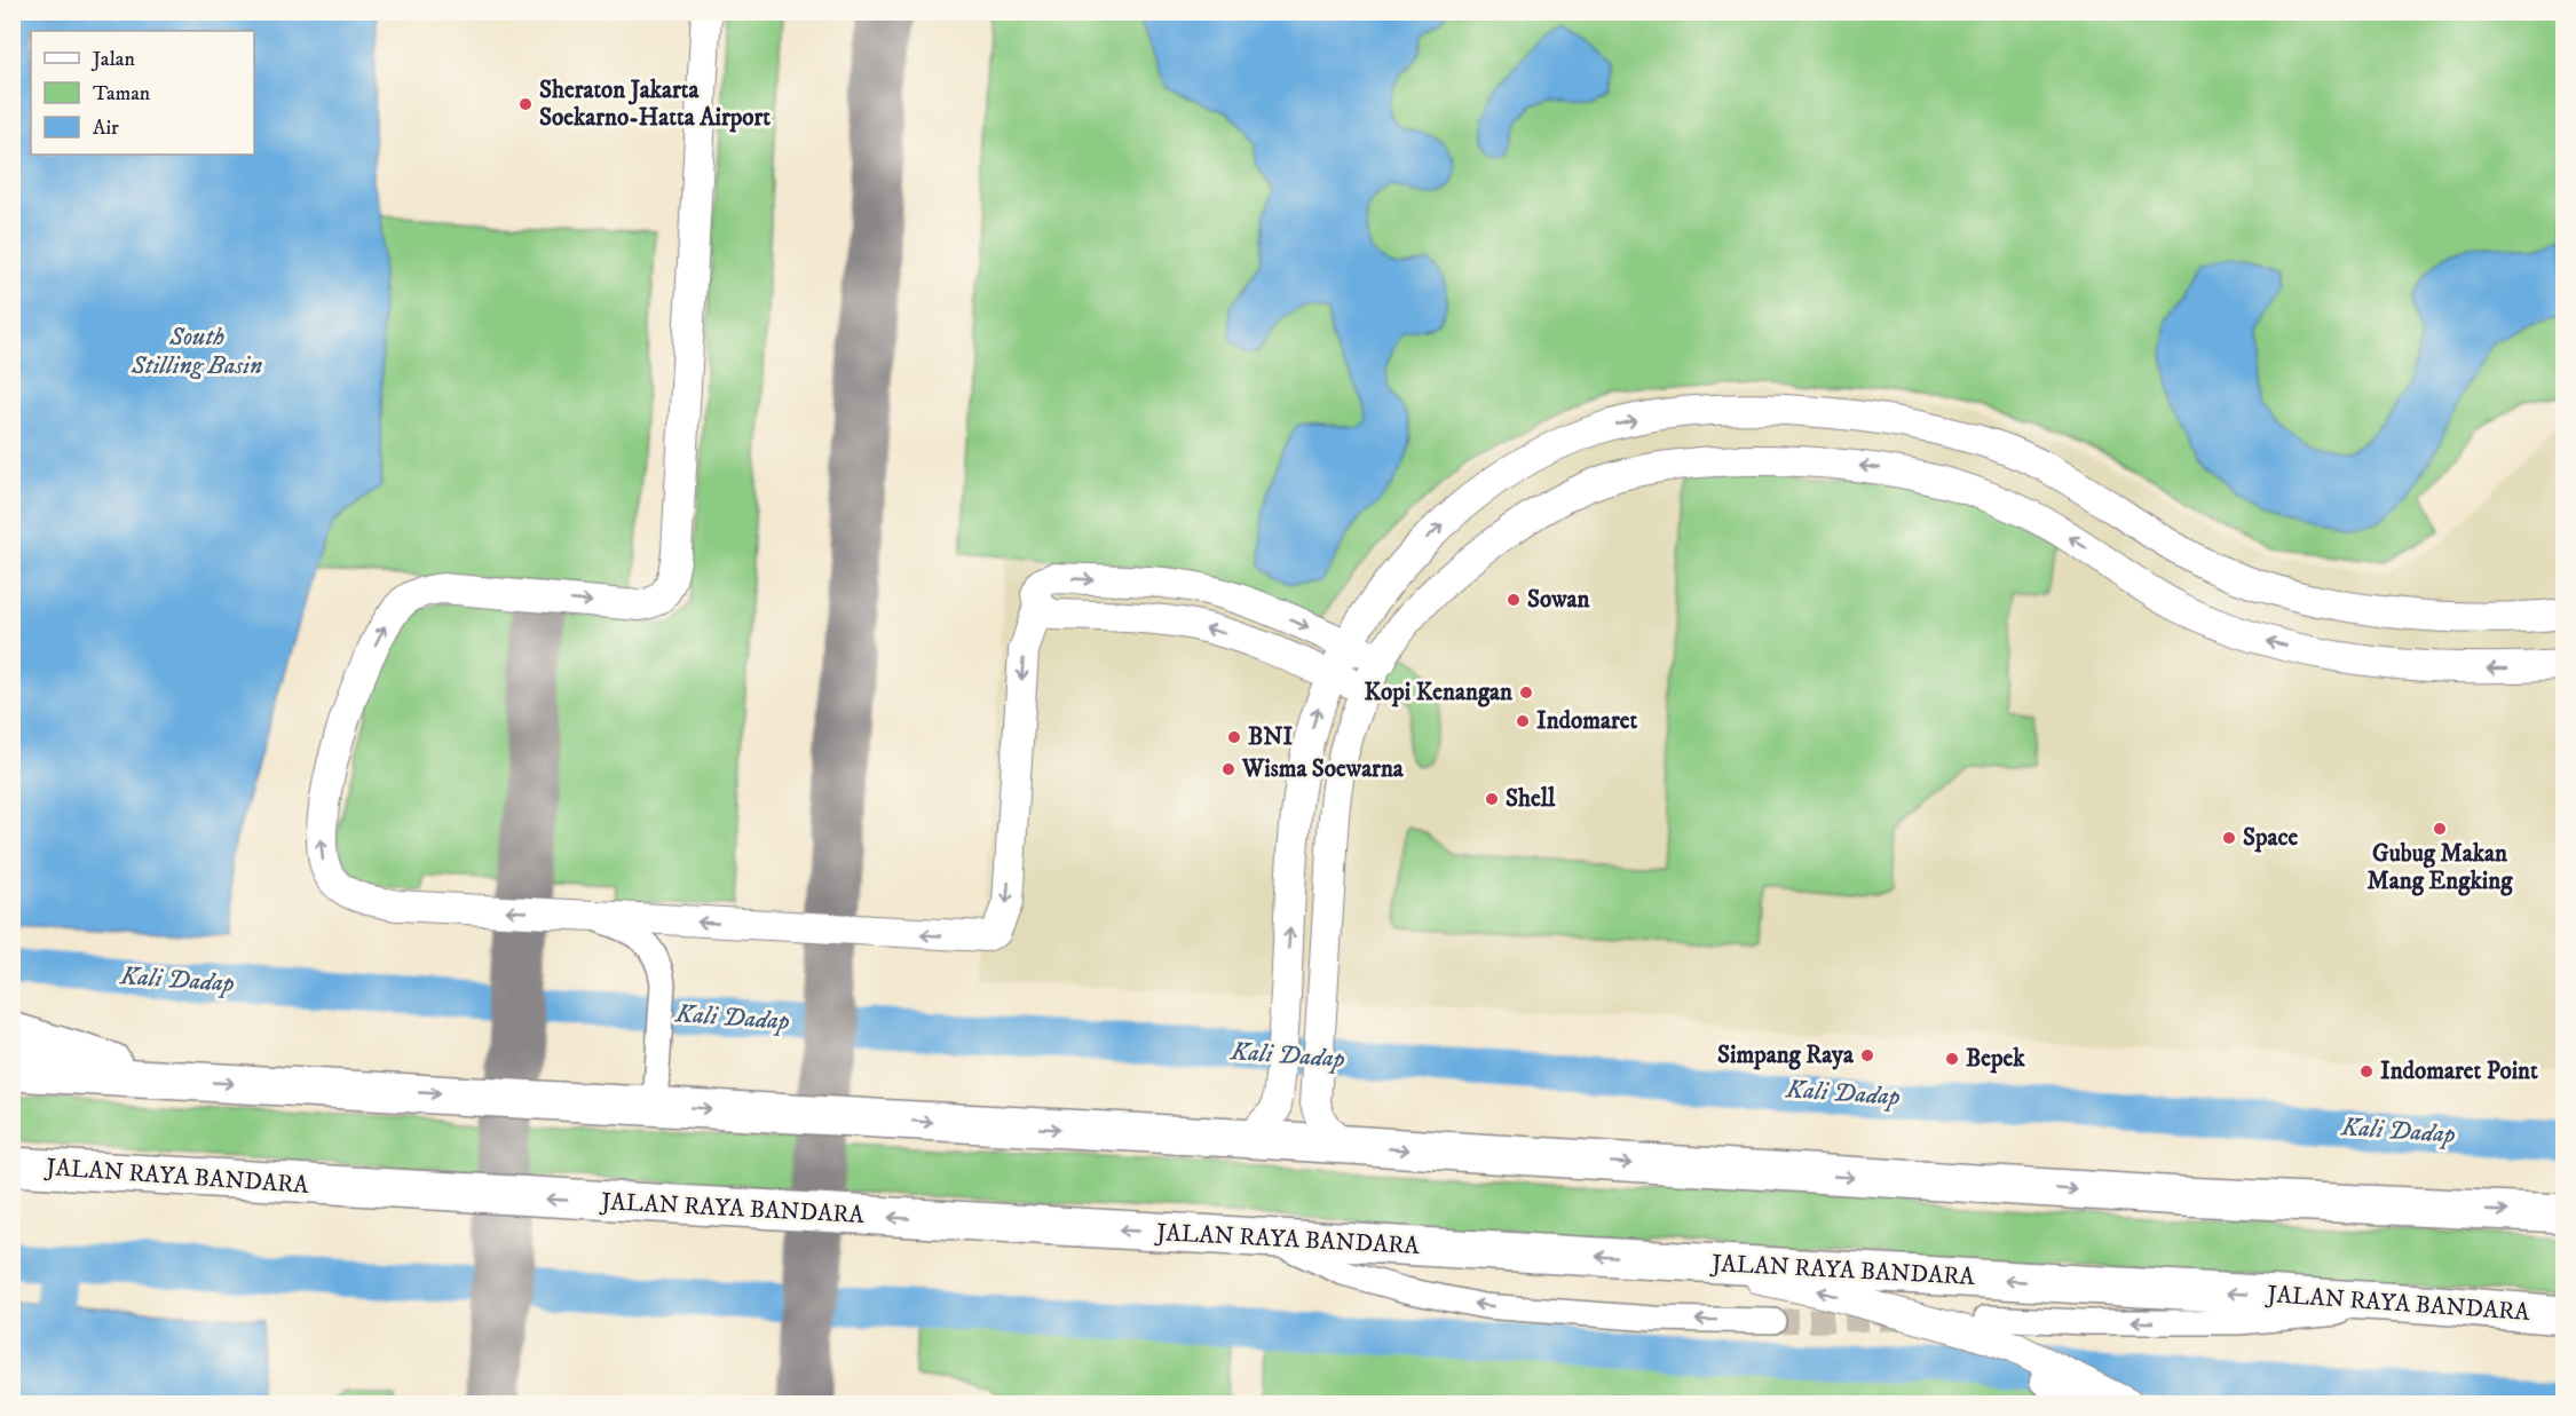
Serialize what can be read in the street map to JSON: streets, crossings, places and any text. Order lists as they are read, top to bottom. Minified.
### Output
{"streets":{"main road":["JALAN RAYA BANDARA"]},"water":["South Stilling Basin","Kali Dadap"],"places":["Sheraton Jakarta Soekarno-Hatta Airport","Sowan","Kopi Kenangan","Indomaret","BNI","Wisma Soewarna","Shell","Gubug Makan Mang Engking","Space","Simpang Raya","Bepek","Indomaret Point"],"legend":["Jalan","Taman","Air"]}
